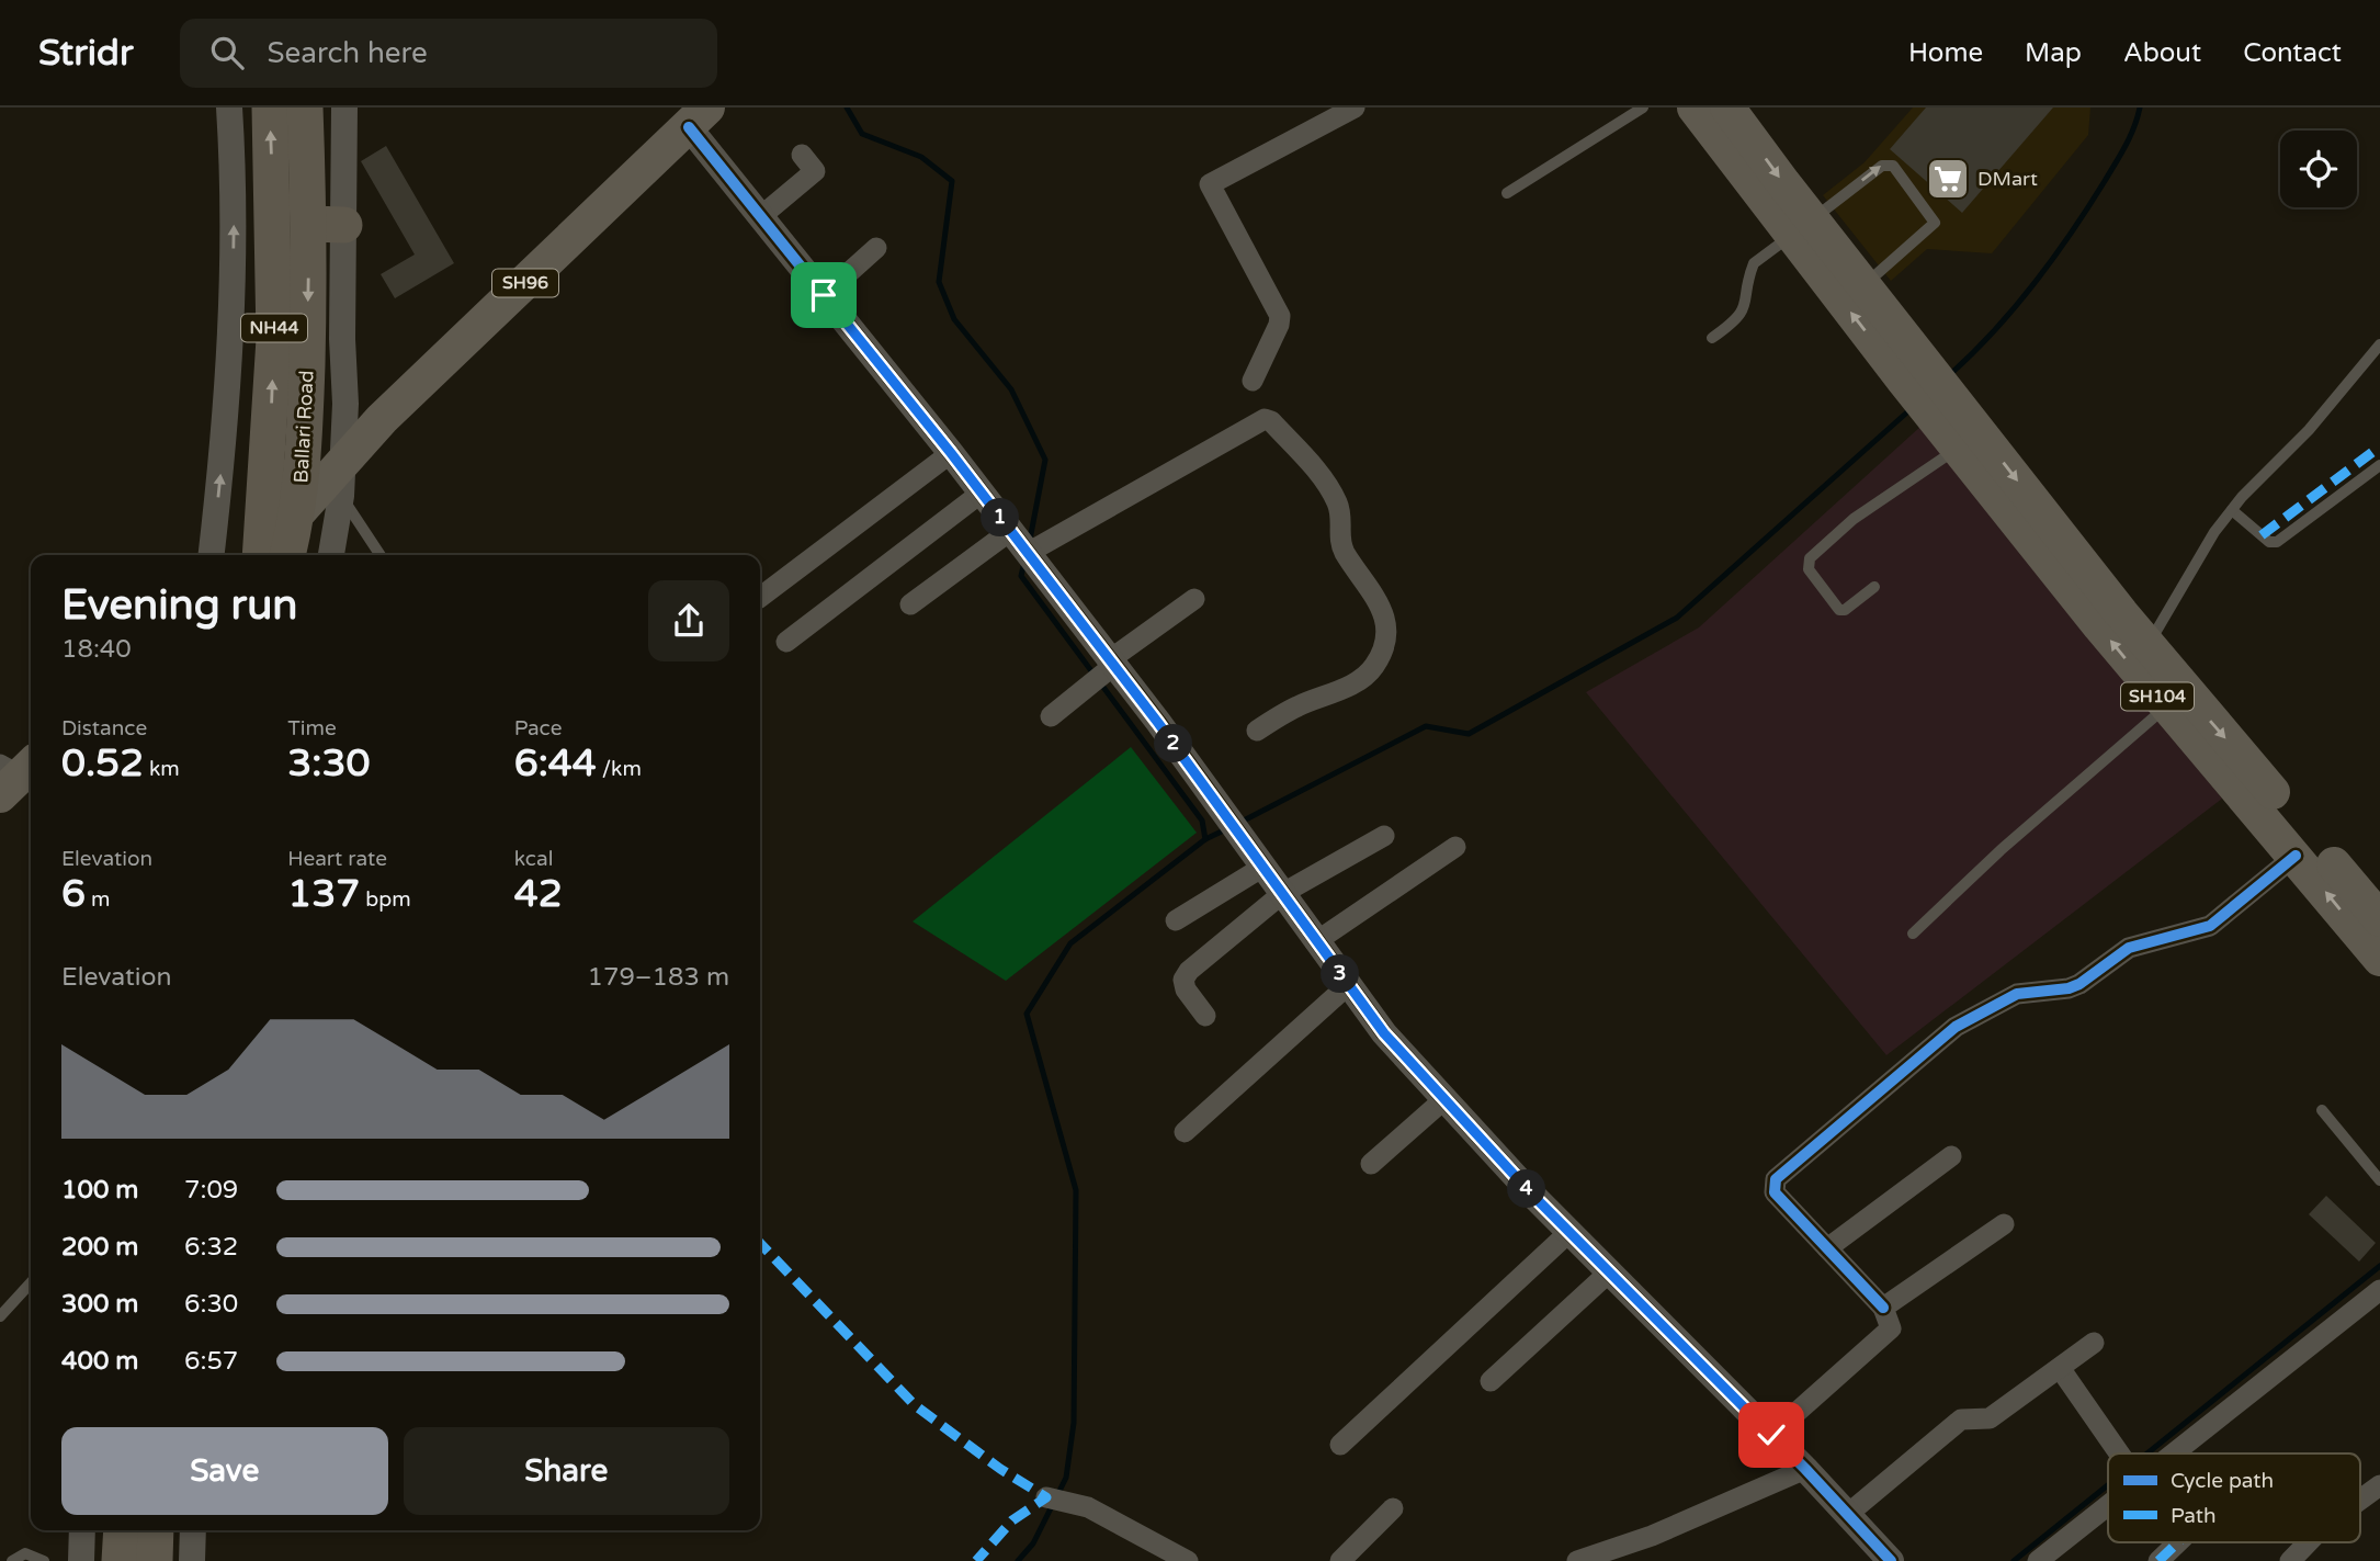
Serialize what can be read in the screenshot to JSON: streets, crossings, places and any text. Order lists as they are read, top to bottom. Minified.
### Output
{"streets":{"highway":["NH44","Ballari Road"],"main road":["SH96","SH104"]},"crossings":[["SH96","Ballari Road"]],"places":{"supermarket":["DMart"]},"legend":["Cycle path","Path"],"page":{"header":"Stridr","search":"Search here","nav":["Home","Map","About","Contact"],"pins":["1","2","3","4"],"heading":["Evening run","18:40"],"stats":[["Distance","0.52 km"],["Time","3:30"],["Pace","6:44 /km"],["Elevation","6 m"],["Heart rate","137 bpm"],["kcal","42"]],"chart":["Elevation","179–183 m"],"list":[{"name":"100 m","note":"7:09"},{"name":"200 m","note":"6:32"},{"name":"300 m","note":"6:30"},{"name":"400 m","note":"6:57"}],"buttons":["Save","Share"]}}
